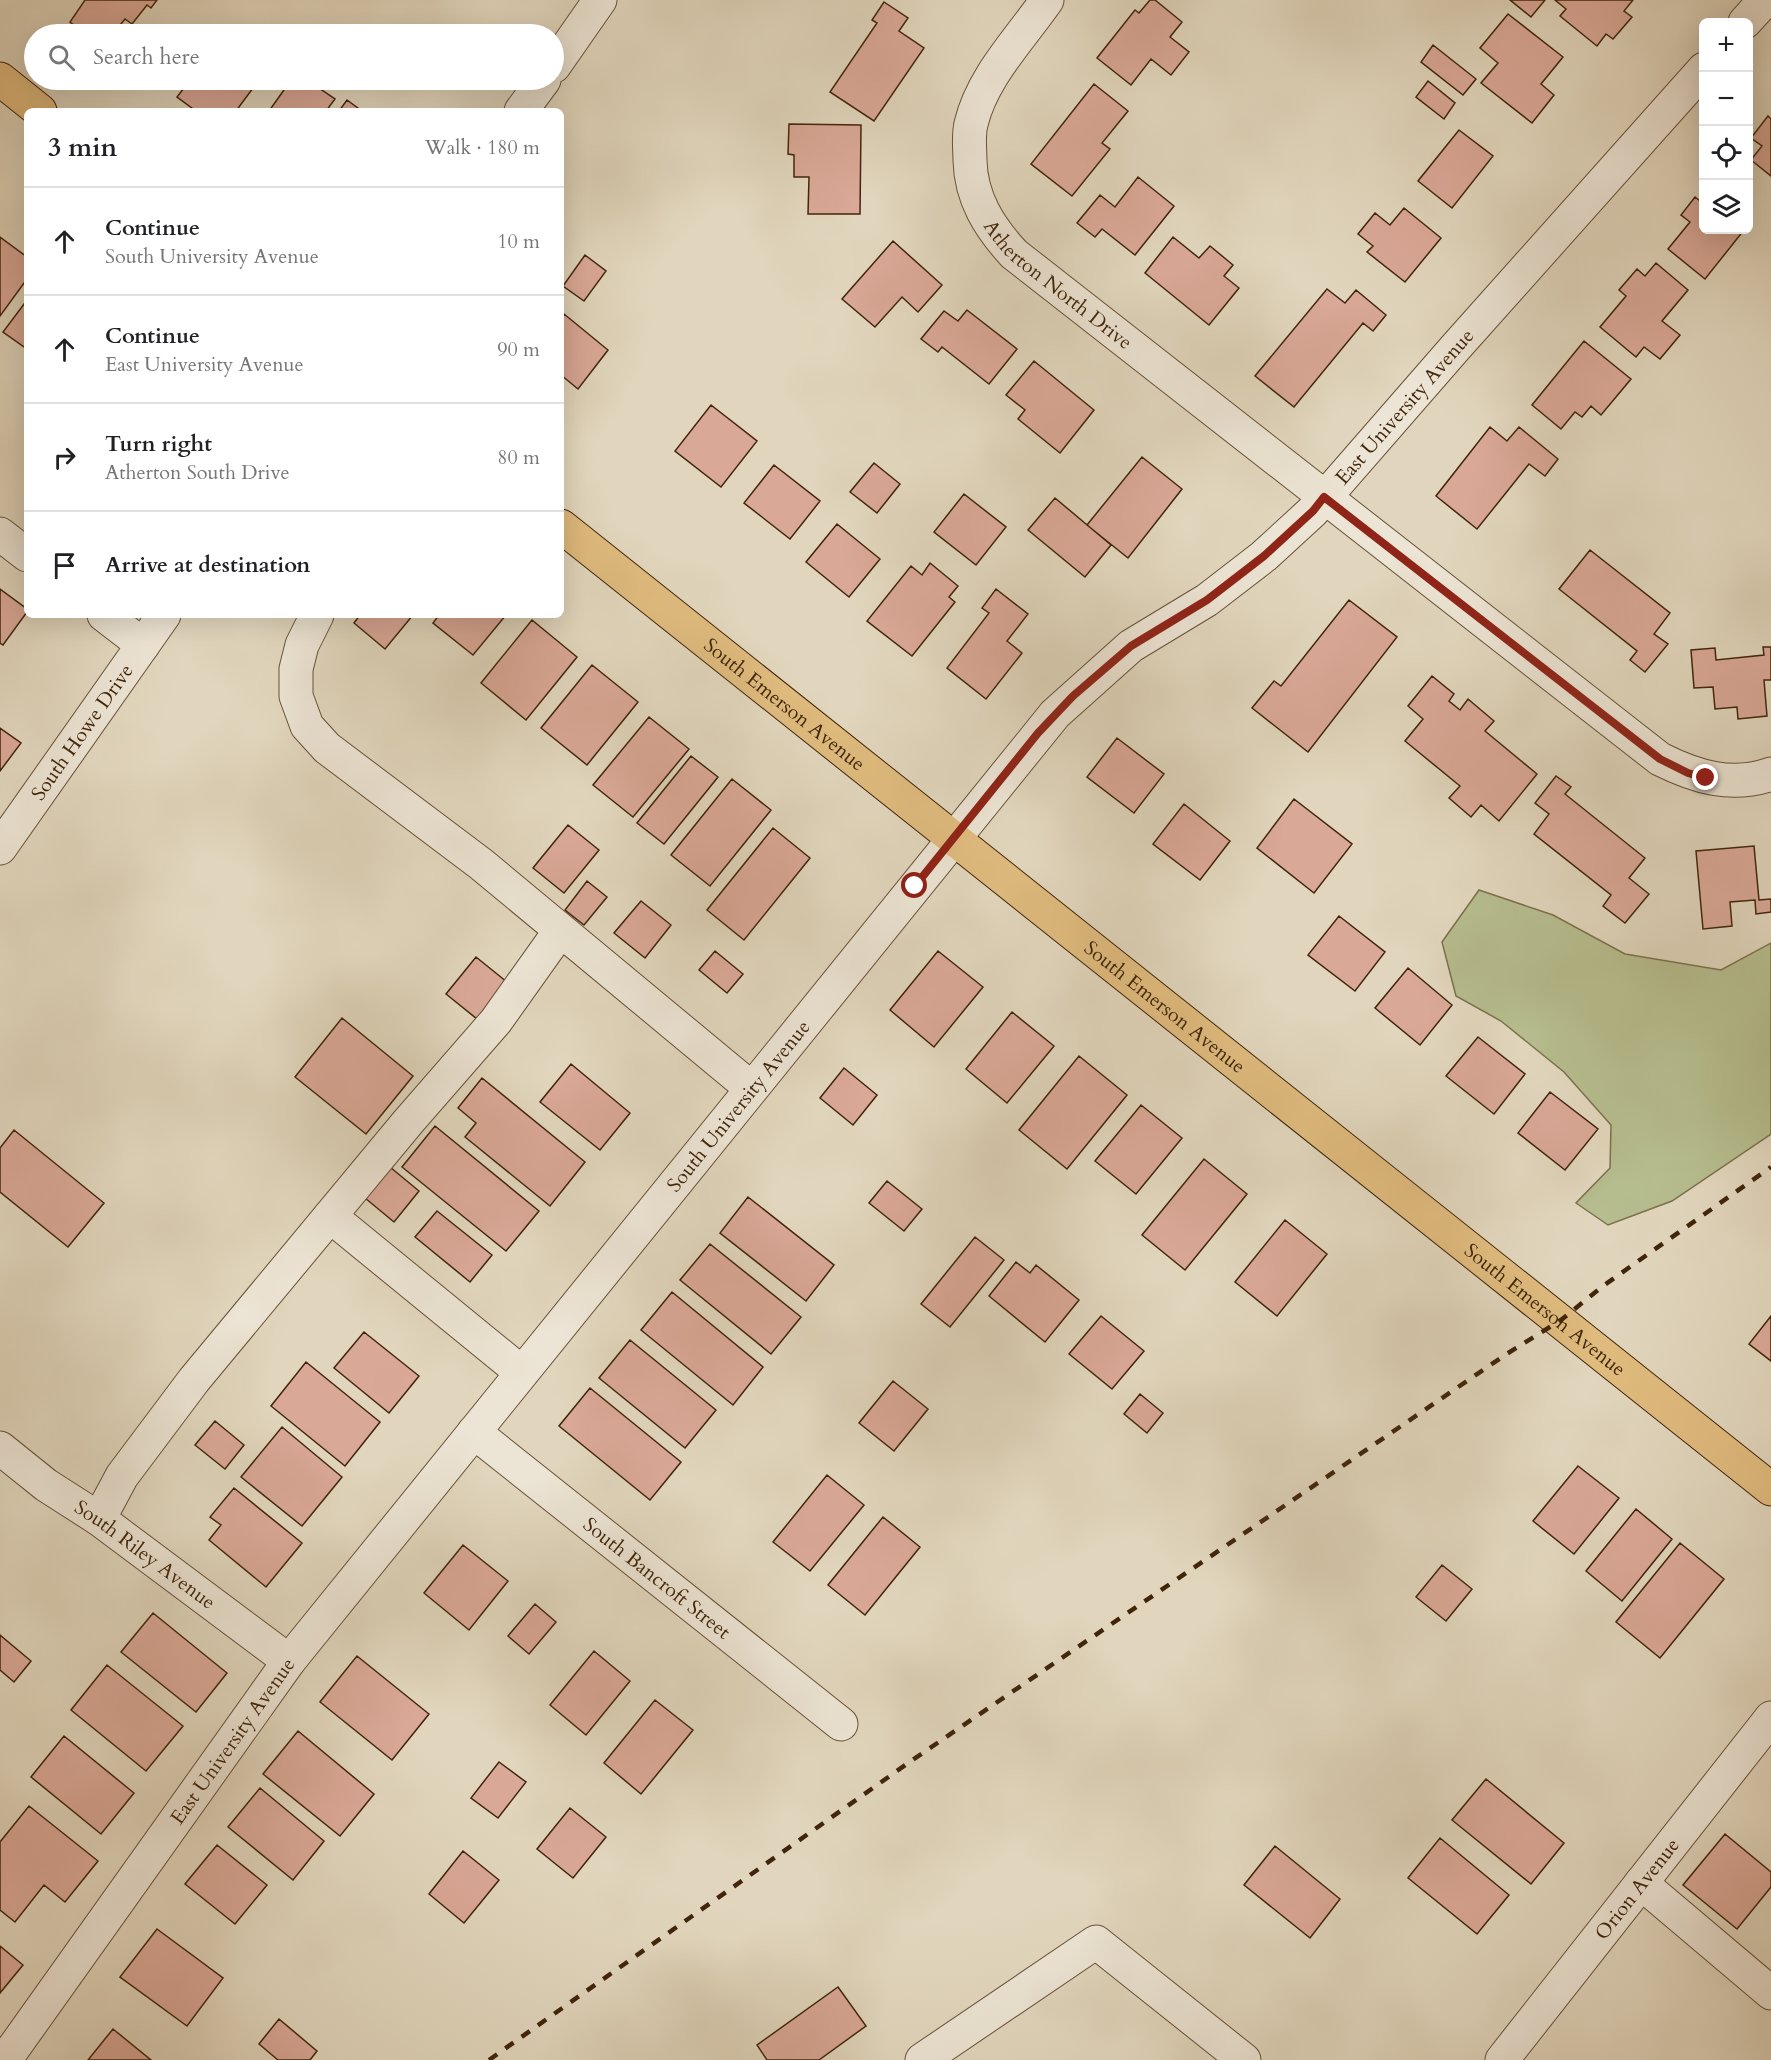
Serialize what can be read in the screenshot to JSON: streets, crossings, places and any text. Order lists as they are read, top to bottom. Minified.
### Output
{"streets":{"main road":["South Emerson Avenue"],"street":["Atherton North Drive","East University Avenue","South Howe Drive","South University Avenue","South Riley Avenue","South Bancroft Street","Orion Avenue"]},"crossings":[["Atherton North Drive","East University Avenue"],["East University Avenue","South Emerson Avenue"],["East University Avenue","South University Avenue"],["East University Avenue","South Riley Avenue"],["East University Avenue","South Bancroft Street"],["South Emerson Avenue","South University Avenue"],["South University Avenue","South Bancroft Street"]],"page":{"map_buttons":["+","−"],"search":"Search here","heading":["3 min","Walk · 180 m"],"list":[["Continue","South University Avenue","10 m"],["Continue","East University Avenue","90 m"],["Turn right","Atherton South Drive","80 m"],"Arrive at destination"]}}
